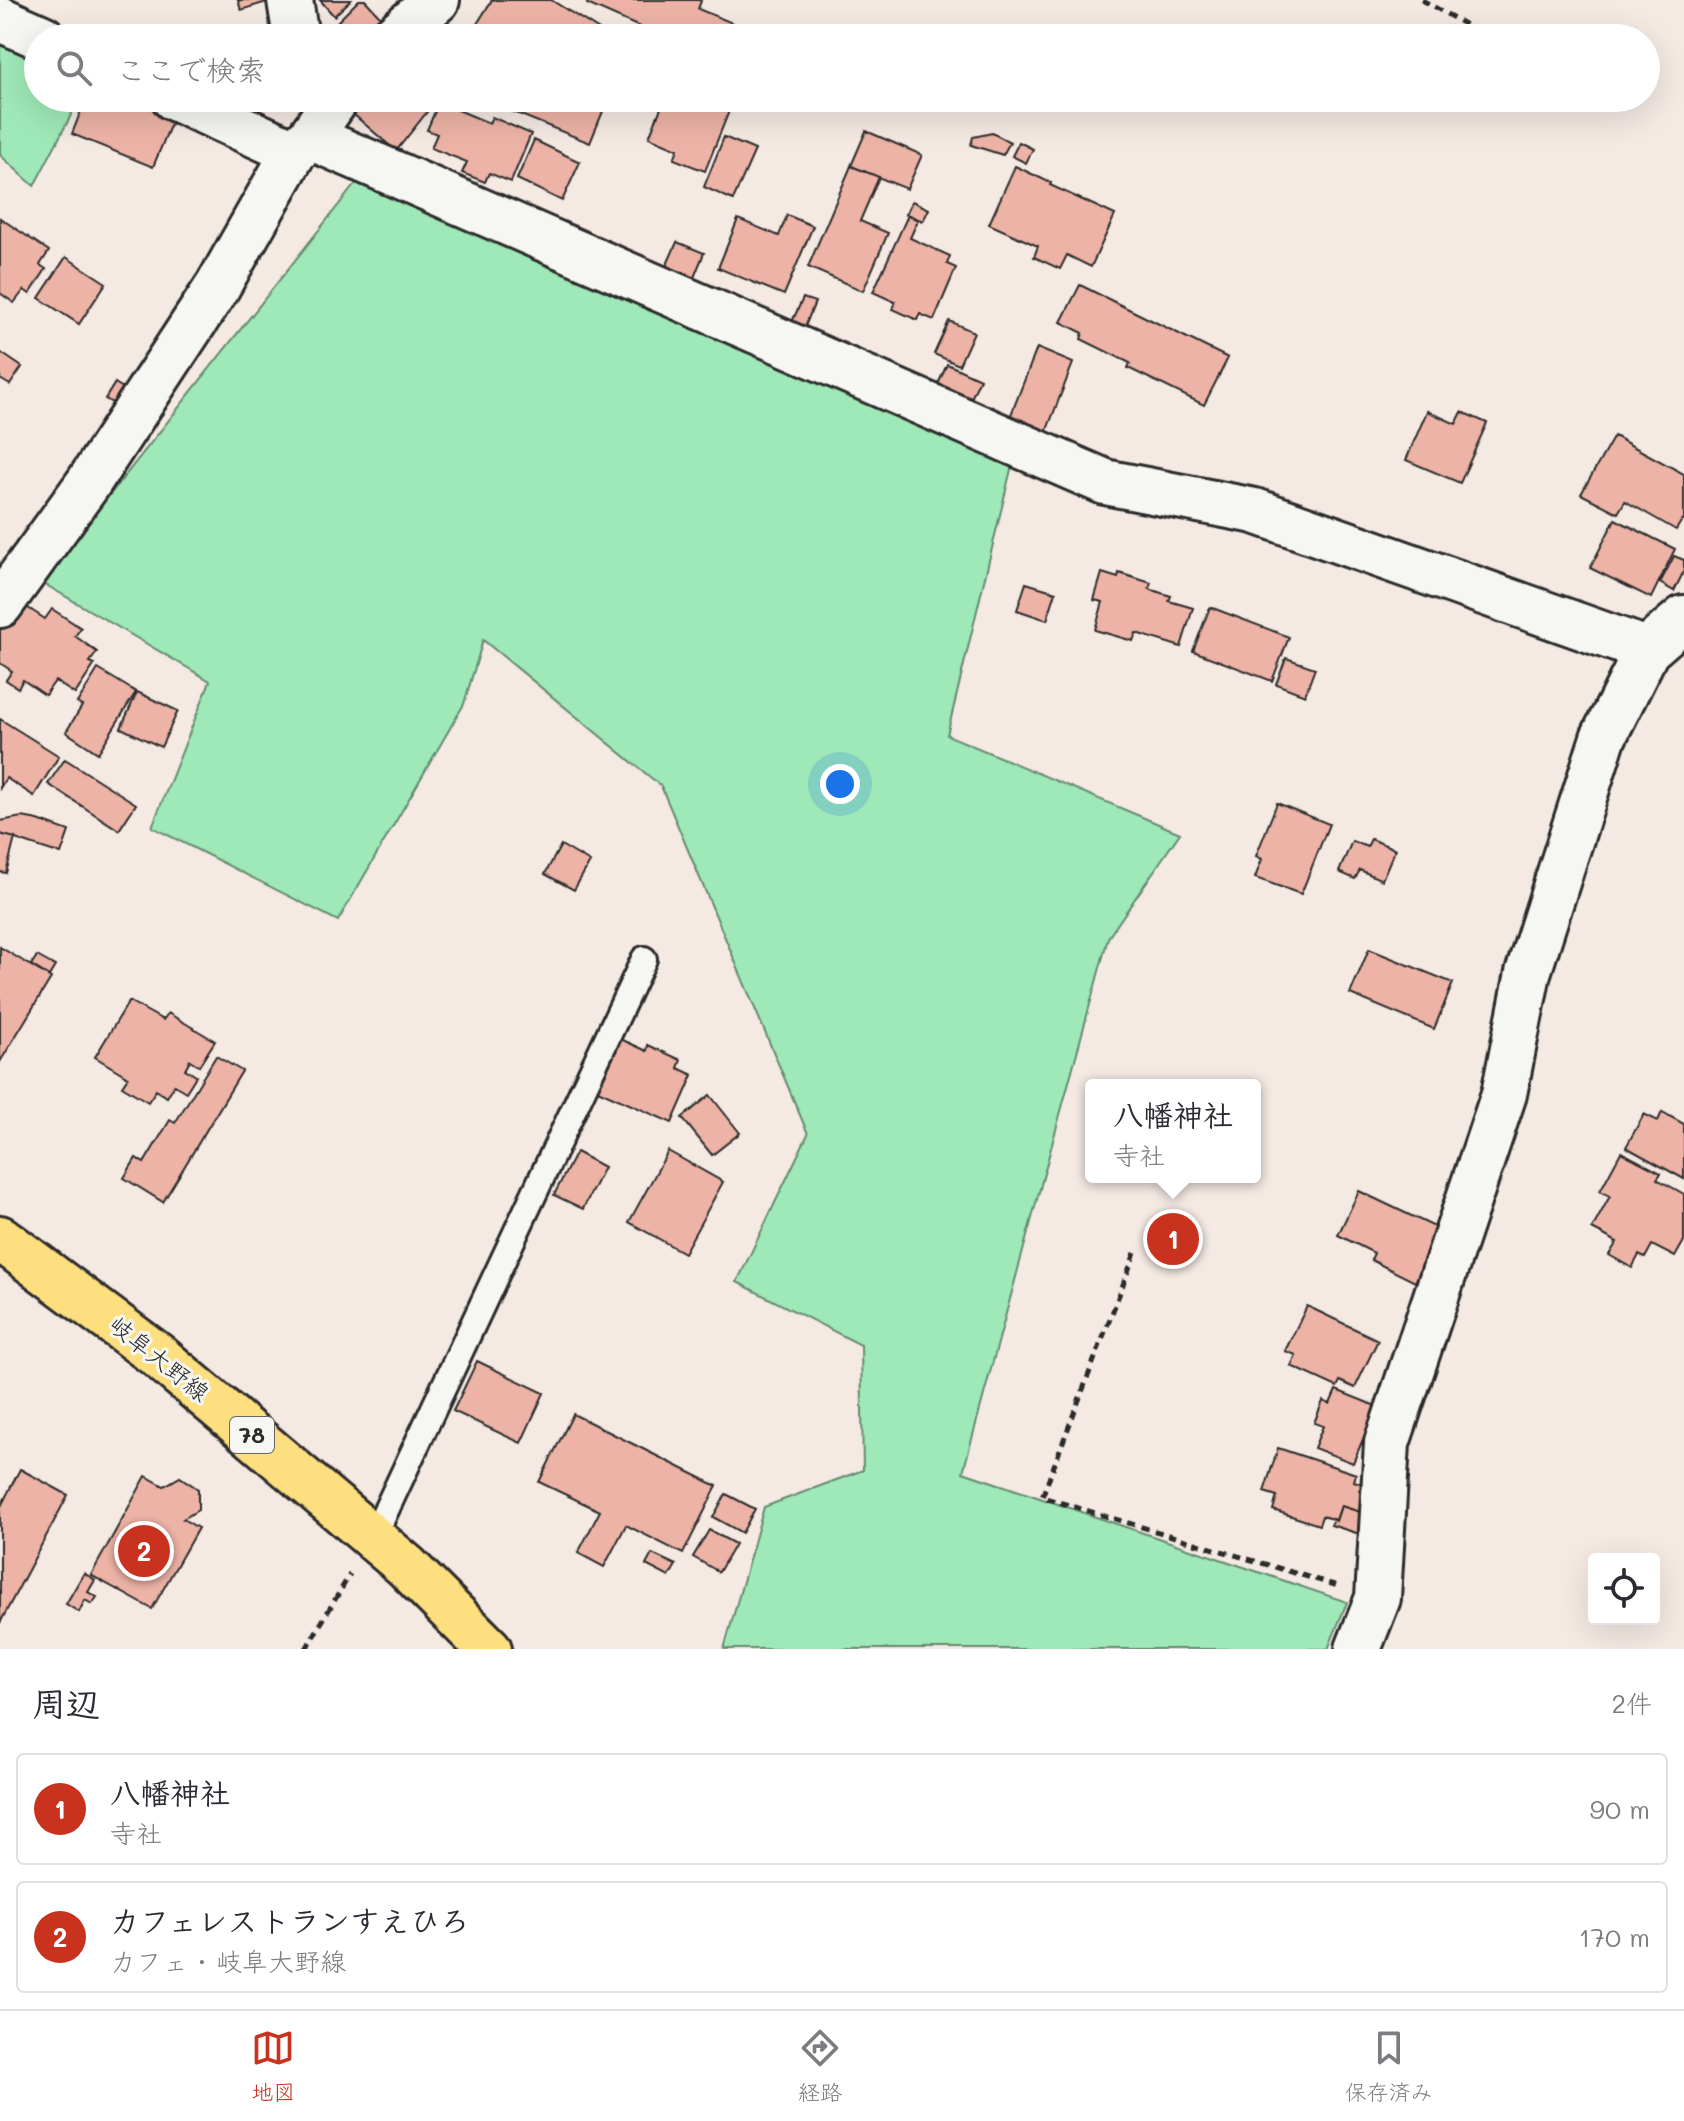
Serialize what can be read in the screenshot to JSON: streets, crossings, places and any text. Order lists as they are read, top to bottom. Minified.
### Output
{"streets":{"main road":["岐阜大野線","78"]},"page":{"search":"ここで検索","popup":["八幡神社","寺社"],"pins":["1","2"],"heading":["周辺","2件"],"list":[{"mark":"1","name":"八幡神社","note":"寺社","value":"90 m"},{"mark":"2","name":"カフェレストランすえひろ","note":"カフェ · 岐阜大野線","value":"170 m"}],"nav":["地図","経路","保存済み"]}}
